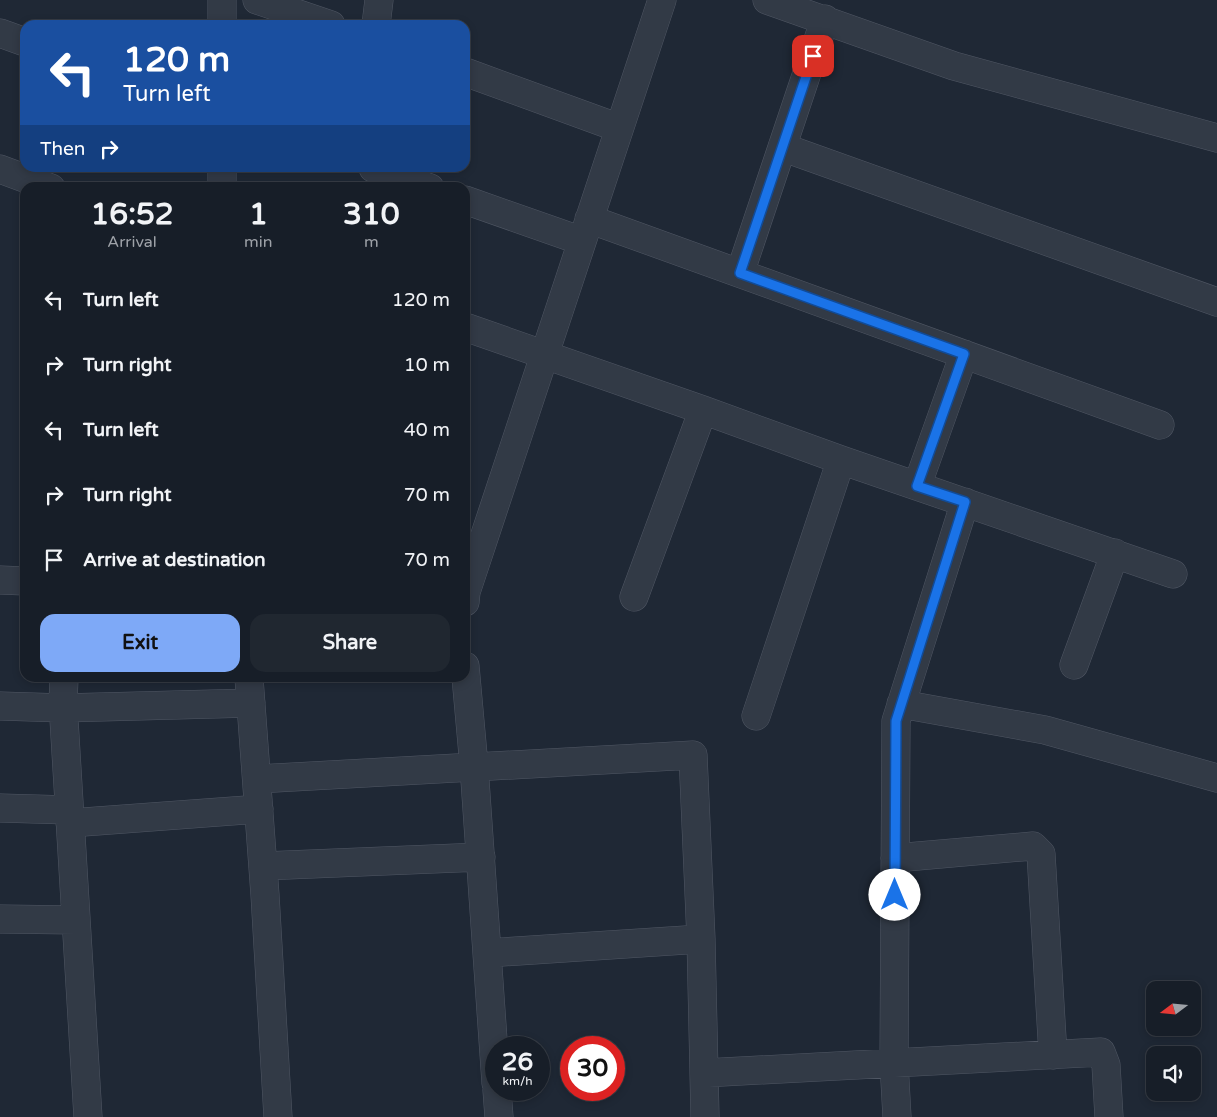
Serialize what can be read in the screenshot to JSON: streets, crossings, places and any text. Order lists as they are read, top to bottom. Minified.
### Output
{"north":"left","page":{"turn":["120 m","Turn left"],"then":"Then","eta":["16:52","Arrival","1","min","310","m"],"list":[{"name":"Turn left","value":"120 m"},{"name":"Turn right","value":"10 m"},{"name":"Turn left","value":"40 m"},{"name":"Turn right","value":"70 m"},{"name":"Arrive at destination","value":"70 m"}],"buttons":["Exit","Share"],"speed":"26 km/h","limit":"30"}}
